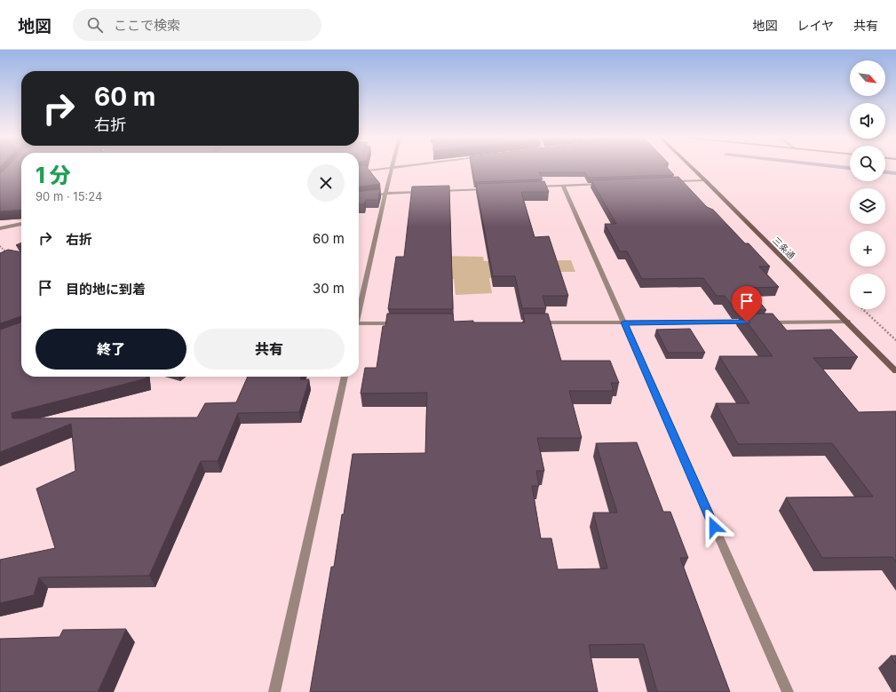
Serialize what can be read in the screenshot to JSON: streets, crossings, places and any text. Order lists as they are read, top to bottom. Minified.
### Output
{"streets":{"street":["三条通"]},"north":"bottom right","page":{"header":"地図","search":"ここで検索","nav":["地図","レイヤ","共有"],"map_buttons":["+","−"],"turn":["60 m","右折"],"heading":["1 分","90 m · 15:24"],"list":[{"name":"右折","value":"60 m"},{"name":"目的地に到着","value":"30 m"}],"buttons":["終了","共有"]}}
